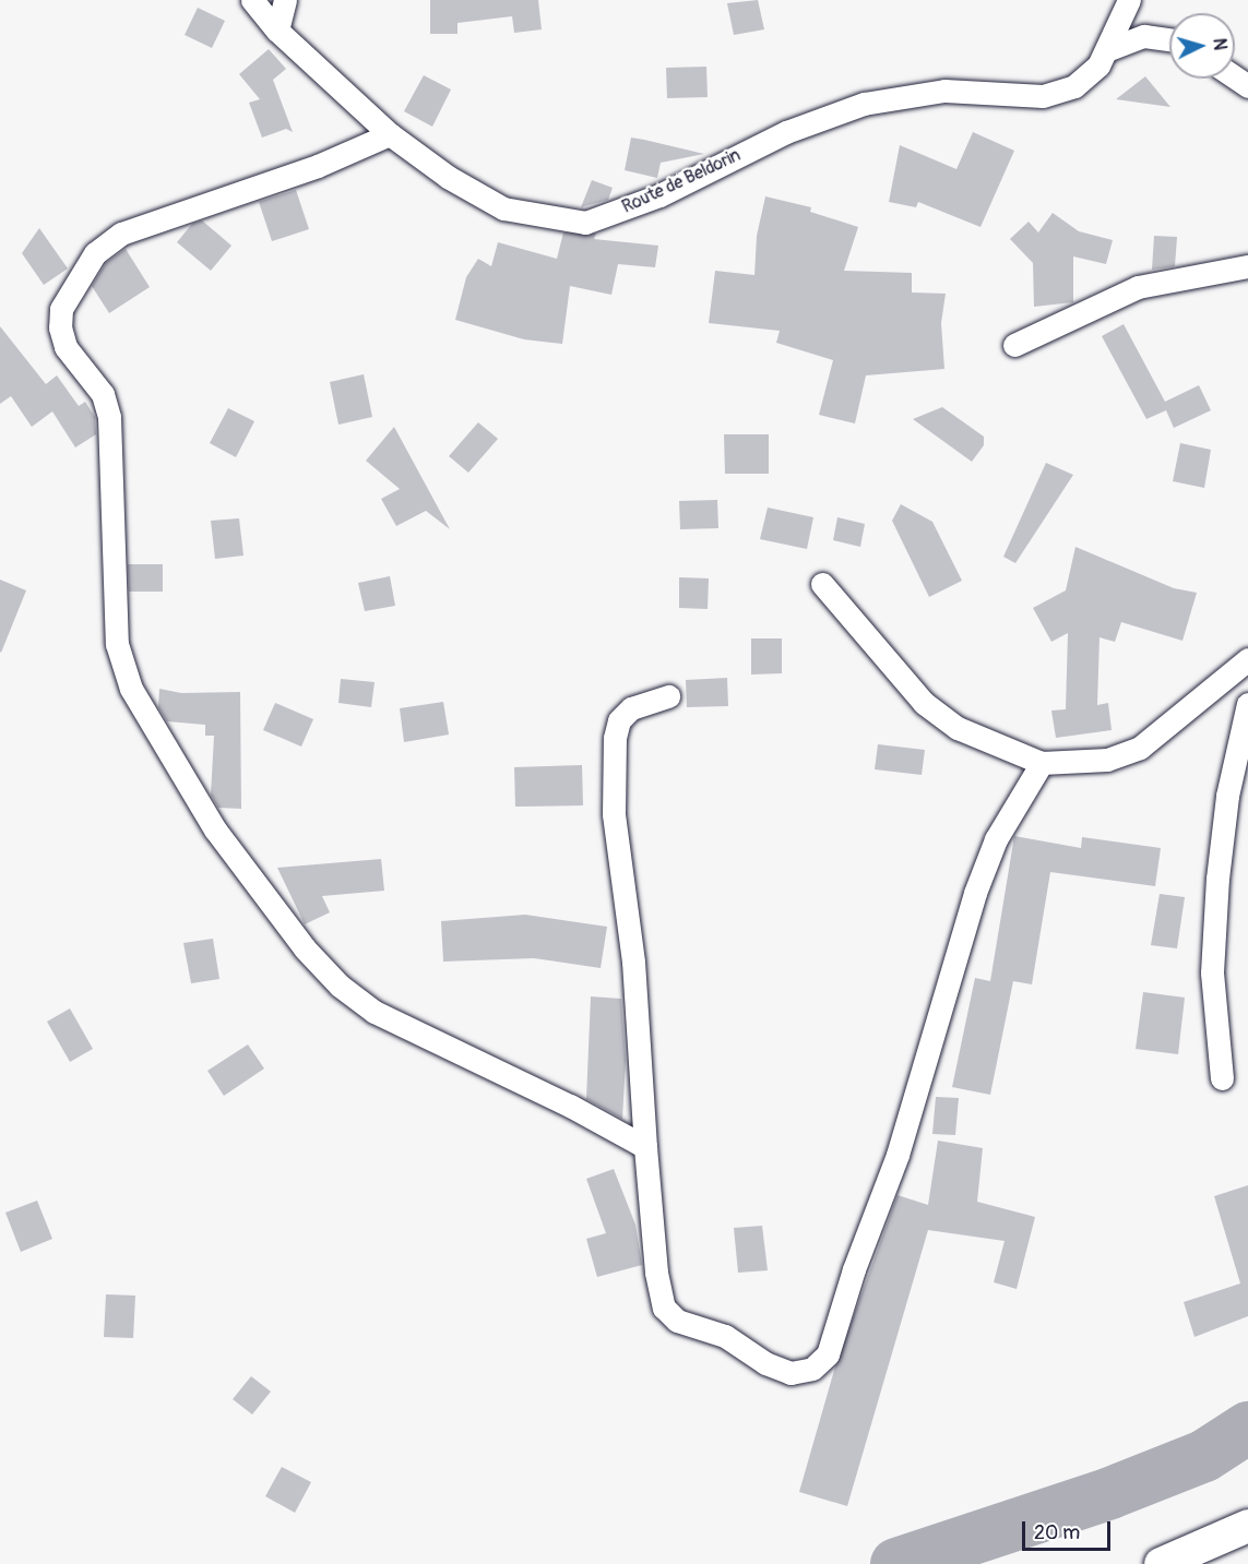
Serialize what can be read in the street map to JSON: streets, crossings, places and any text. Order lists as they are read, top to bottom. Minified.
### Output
{"streets":{"street":["Route de Beldorin"]},"scale_bar":"20 m","north":"right"}
